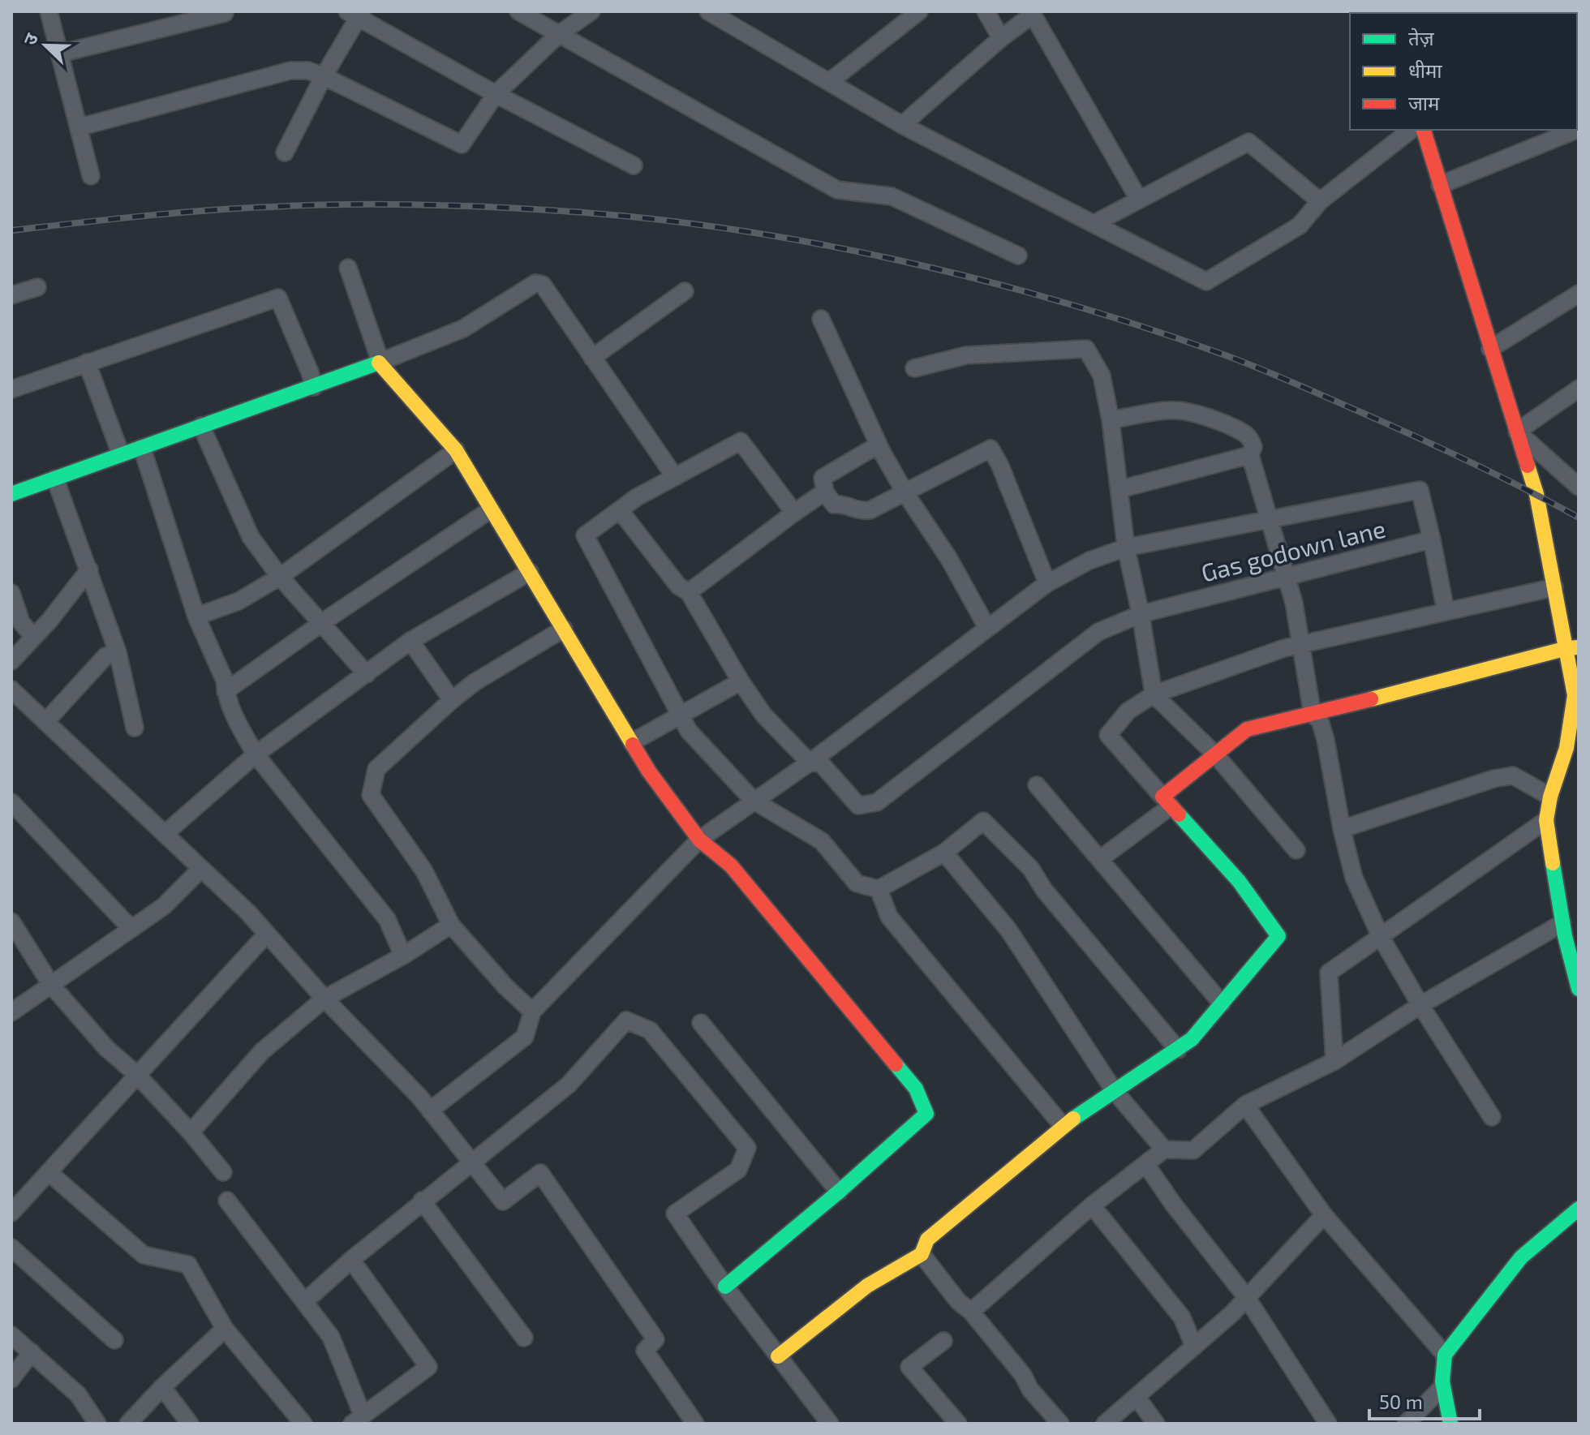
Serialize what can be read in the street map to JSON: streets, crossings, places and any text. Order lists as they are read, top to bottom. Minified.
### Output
{"streets":{"street":["Gas godown lane"]},"legend":["तेज़","धीमा","जाम"],"scale_bar":"50 m","north":"top left"}
